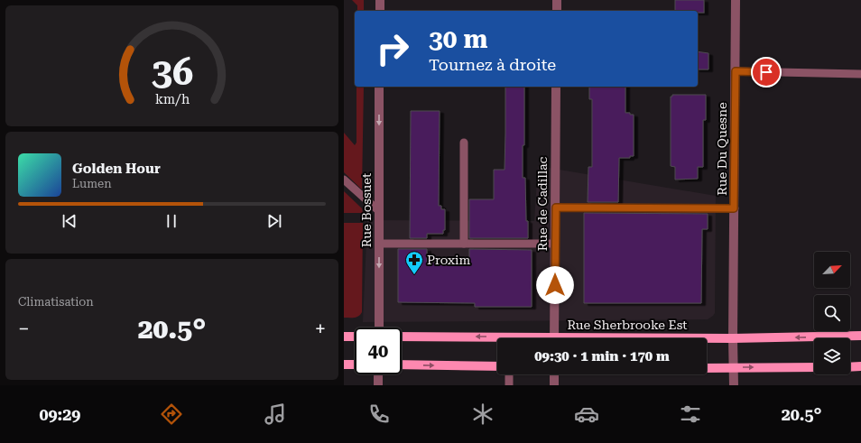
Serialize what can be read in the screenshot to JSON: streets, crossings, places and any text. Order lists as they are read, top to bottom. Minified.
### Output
{"streets":{"main road":["Rue Sherbrooke Est"],"street":["Rue Du Quesne","Rue de Cadillac","Rue Bossuet"]},"crossings":[["Rue Du Quesne","Rue Sherbrooke Est"]],"one_way":["Rue Bossuet"],"places":{"pharmacy":["Proxim"]},"north":"top right","page":{"turn":["30 m","Tournez à droite"],"song":["Golden Hour","Lumen"],"tile":"Climatisation","heat":["−","20.5°","+"],"limit":"40","trip":"09:30 · 1 min · 170 m","tabs":["09:29","20.5°"],"gauge":["36","km/h"]}}
